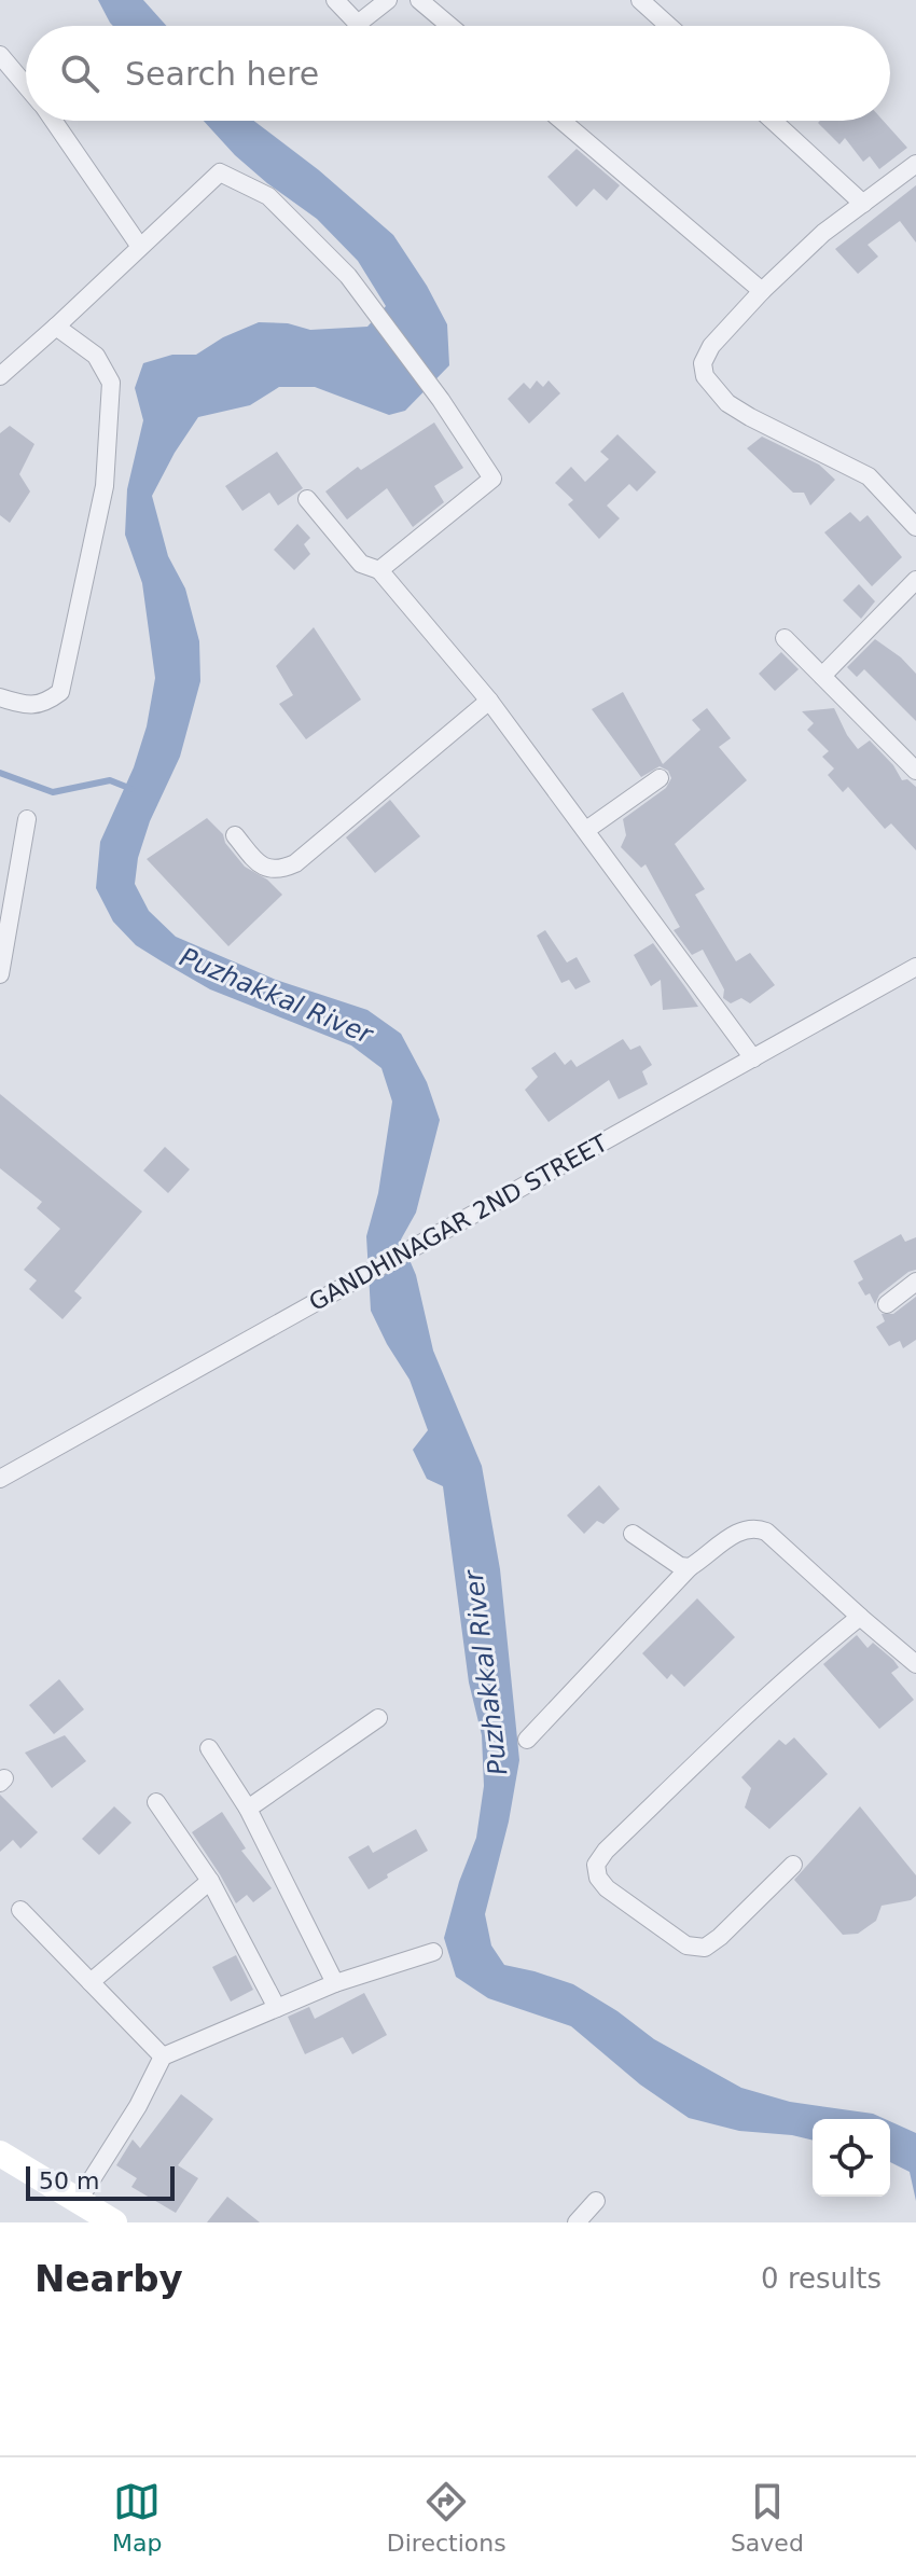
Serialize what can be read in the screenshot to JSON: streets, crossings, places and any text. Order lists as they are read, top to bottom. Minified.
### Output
{"streets":{"street":["GANDHINAGAR 2ND STREET"]},"water":["Puzhakkal River"],"scale_bar":"50 m","page":{"search":"Search here","scale":"50 m","heading":["Nearby","0 results"],"nav":["Map","Directions","Saved"]}}
